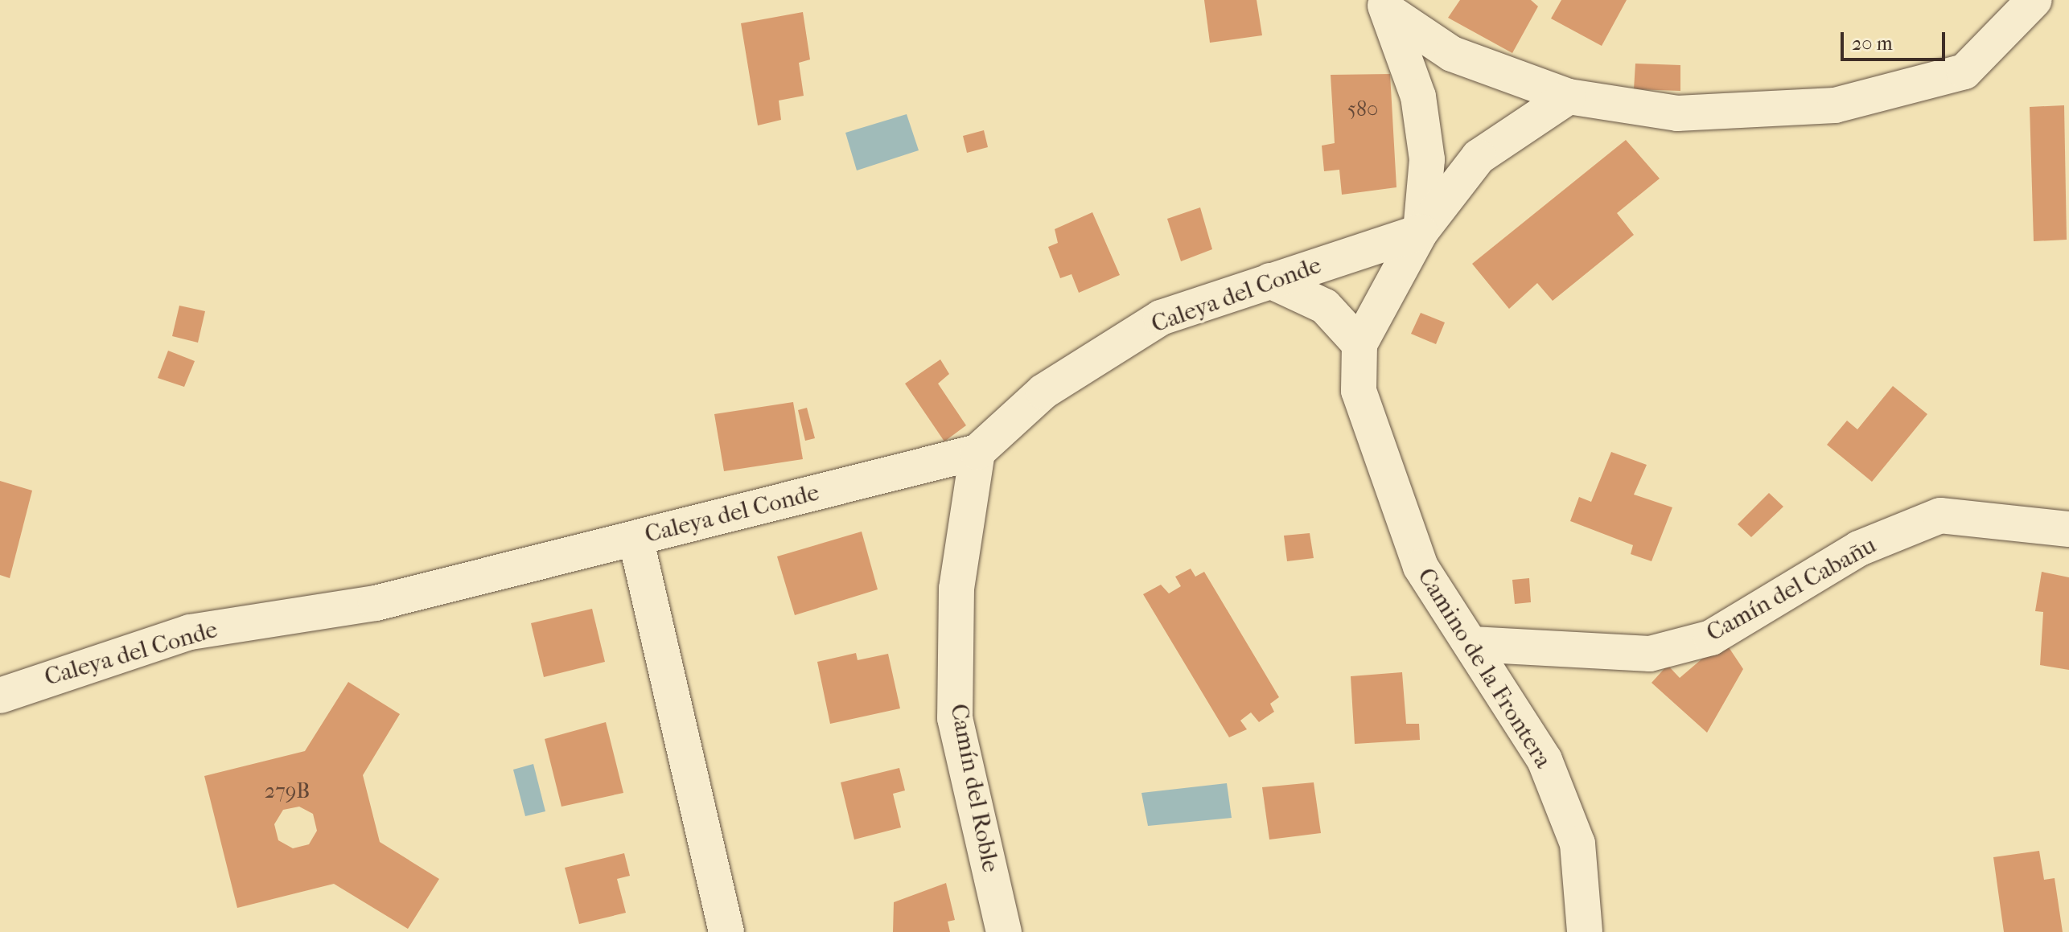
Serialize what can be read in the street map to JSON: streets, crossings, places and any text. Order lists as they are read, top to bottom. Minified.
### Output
{"streets":{"street":["Caleya del Conde","Camín del Cabañu","Camino de la Frontera","Camín del Roble"]},"crossings":[["Caleya del Conde","Camino de la Frontera"],["Caleya del Conde","Camín del Roble"],["Camín del Cabañu","Camino de la Frontera"]],"house_numbers":["580","279B"],"scale_bar":"20 m"}
